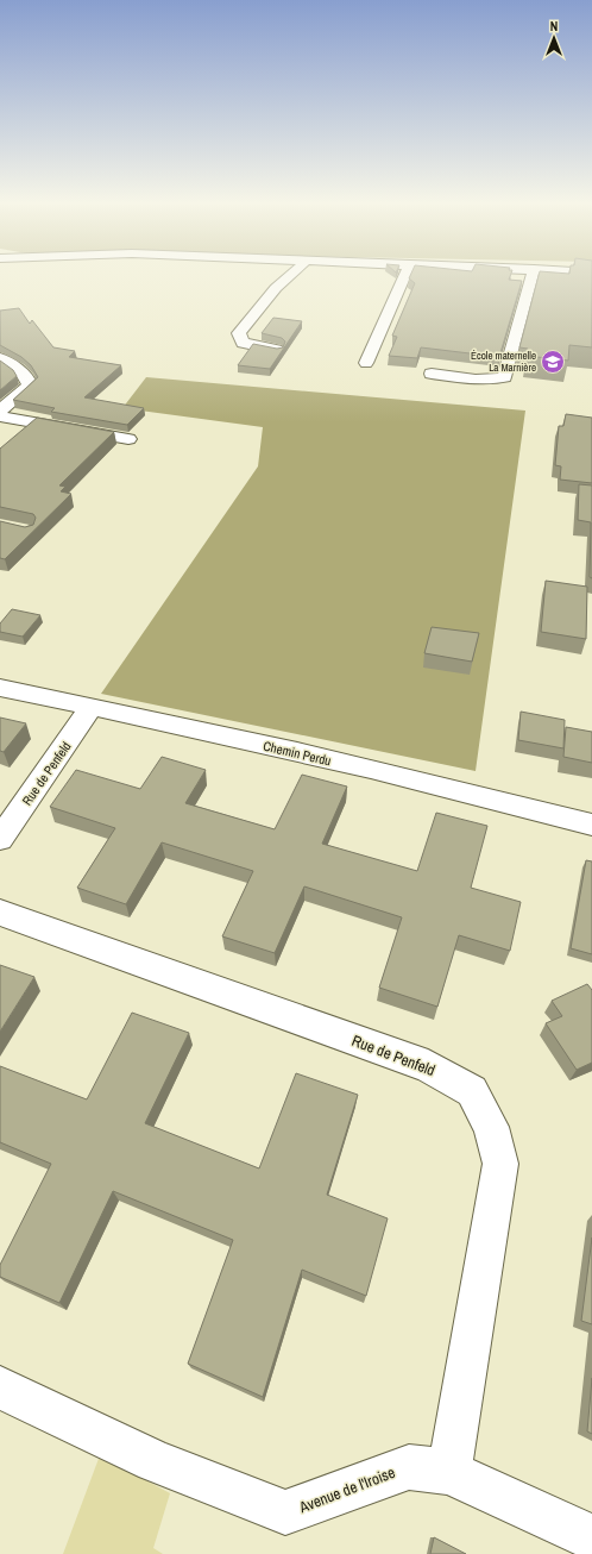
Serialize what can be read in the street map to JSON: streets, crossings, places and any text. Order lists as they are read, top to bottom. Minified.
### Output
{"streets":{"street":["Chemin Perdu","Rue de Penfeld","Avenue de l'Iroise"]},"crossings":[["Chemin Perdu","Rue de Penfeld"],["Rue de Penfeld","Avenue de l'Iroise"]],"places":{"school or university":["École maternelle La Marnière"]},"north":"top"}
